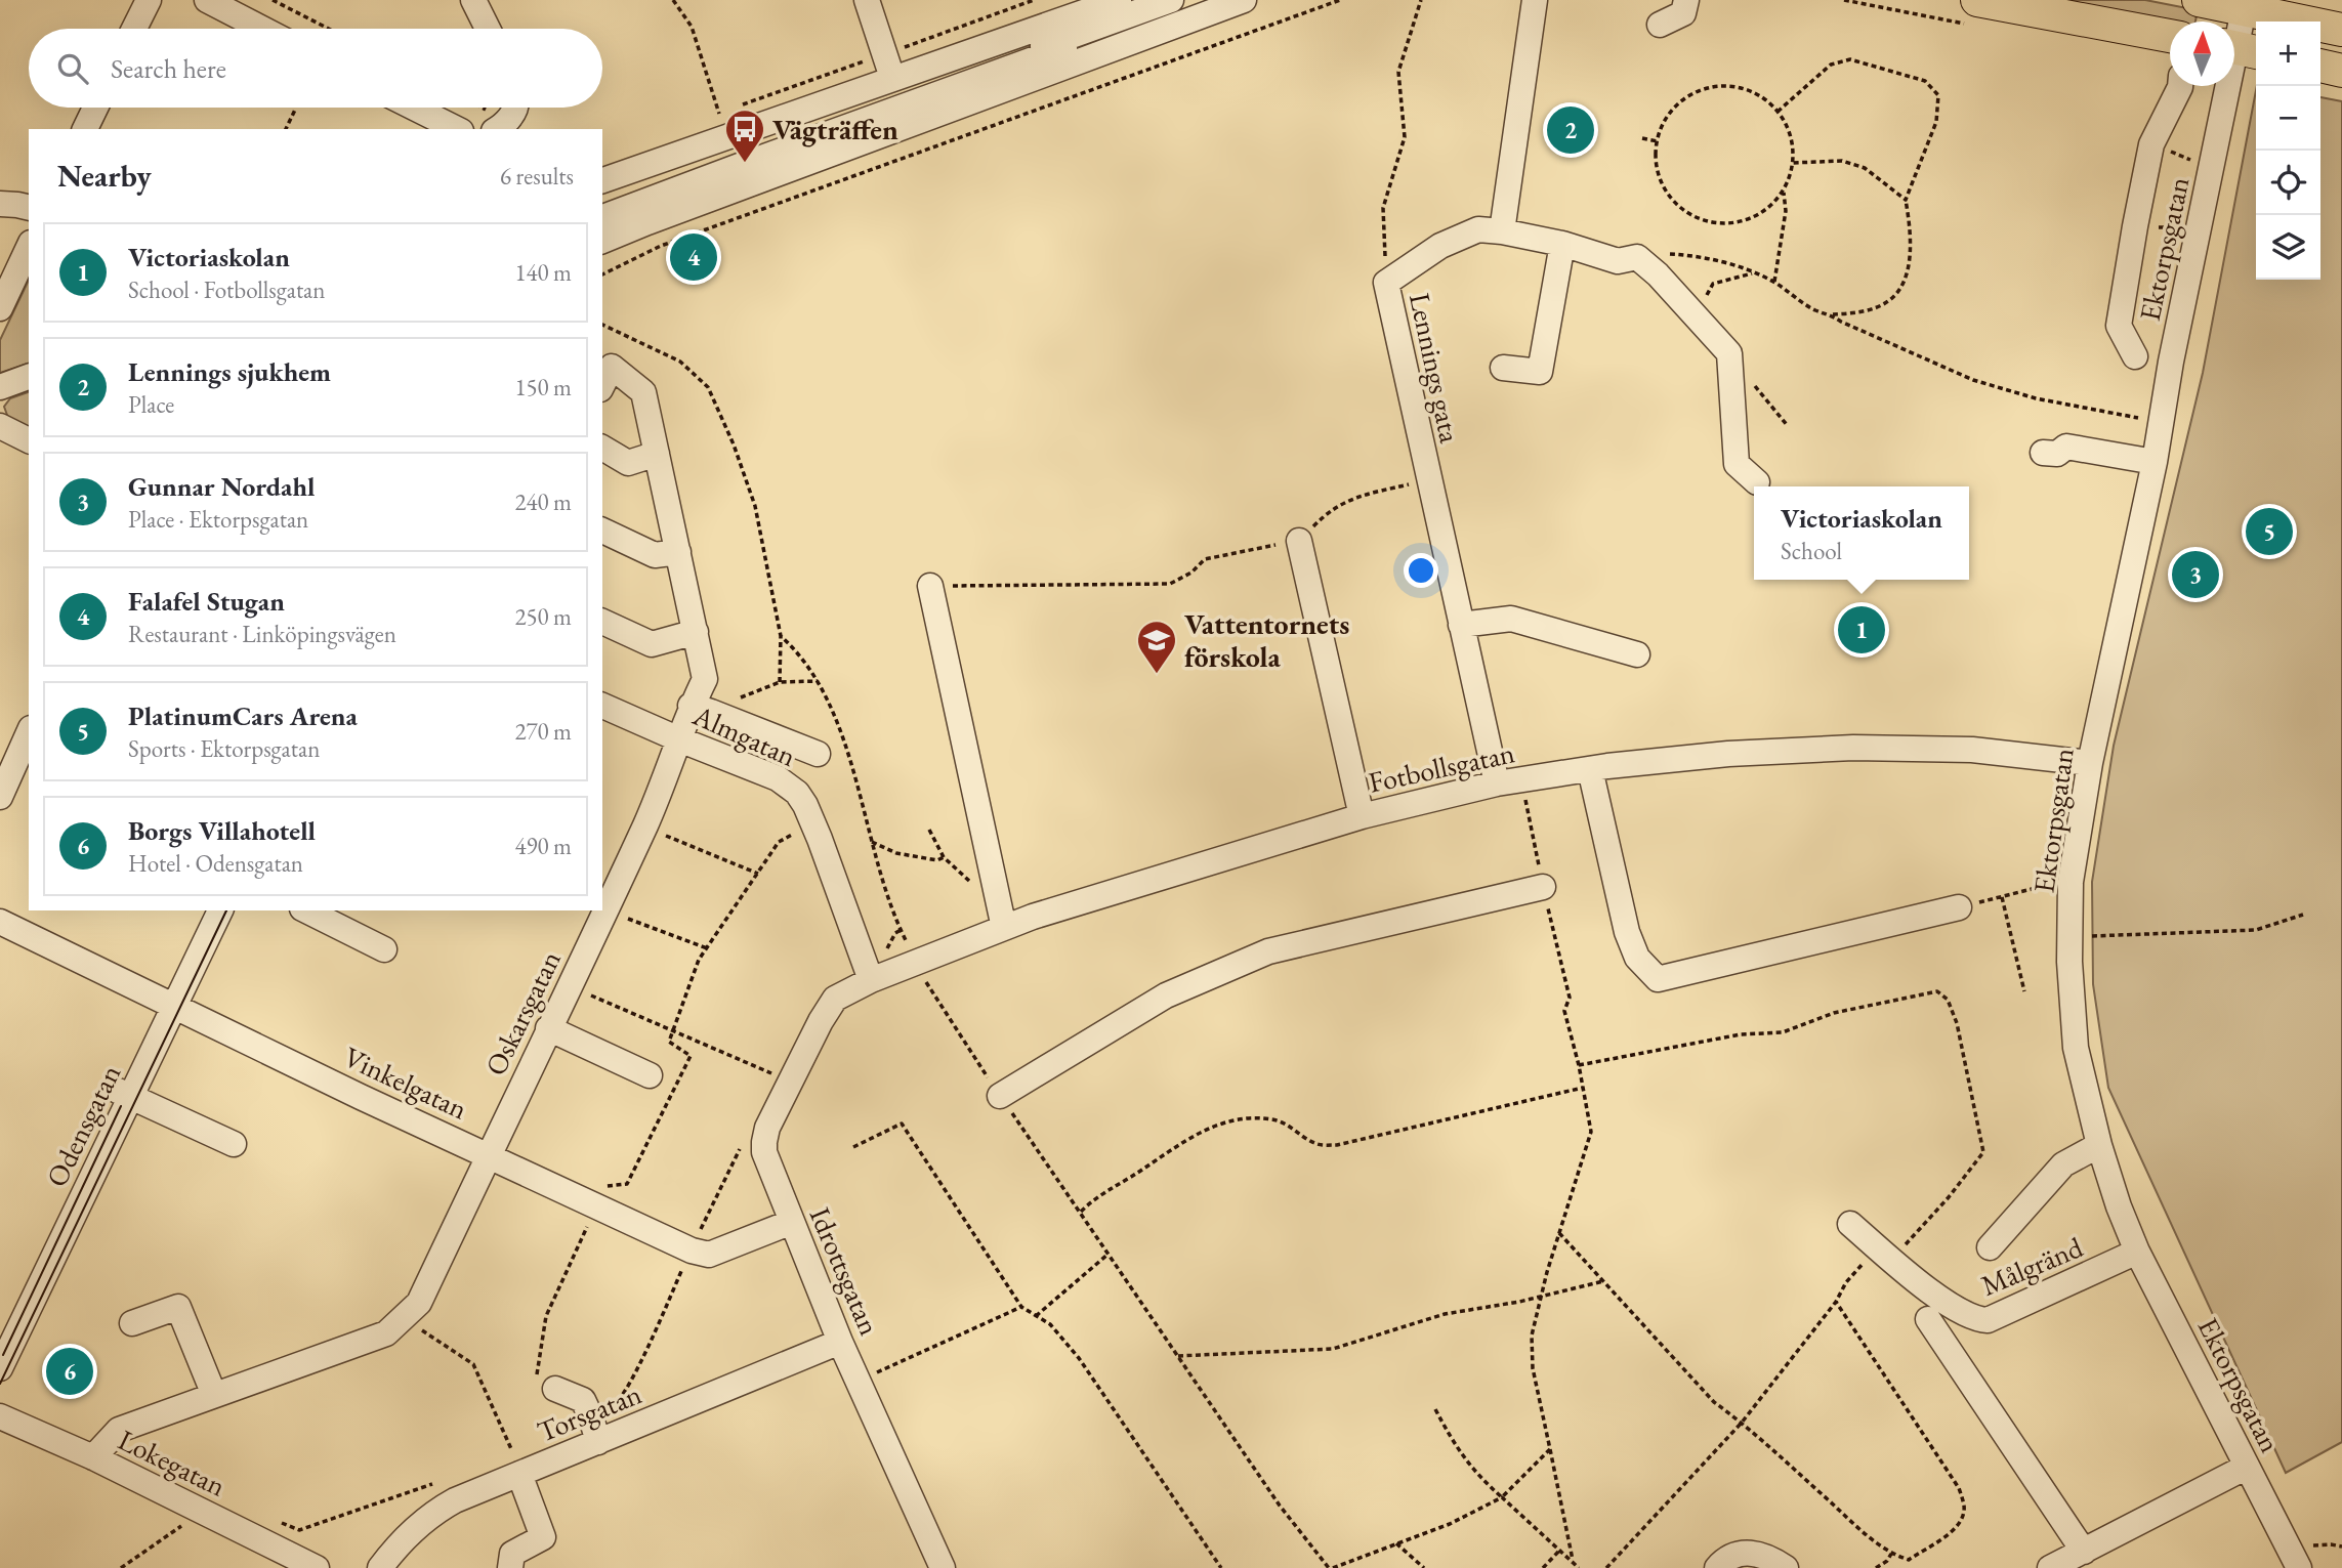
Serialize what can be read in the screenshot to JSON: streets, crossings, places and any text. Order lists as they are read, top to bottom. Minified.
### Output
{"streets":{"street":["Ektorpsgatan","Lennings gata","Almgatan","Fotbollsgatan","Oskarsgatan","Vinkelgatan","Odensgatan","Målgränd","Idrottsgatan","Torsgatan","Lokegatan"]},"crossings":[["Ektorpsgatan","Fotbollsgatan"],["Ektorpsgatan","Målgränd"],["Lennings gata","Fotbollsgatan"],["Almgatan","Fotbollsgatan"],["Almgatan","Oskarsgatan"],["Fotbollsgatan","Idrottsgatan"],["Oskarsgatan","Vinkelgatan"],["Oskarsgatan","Lokegatan"],["Vinkelgatan","Idrottsgatan"],["Idrottsgatan","Torsgatan"]],"places":{"bus stop":["Vägträffen"],"school or university":["Vattentornets förskola"]},"north":"top","page":{"map_buttons":["+","−"],"search":"Search here","pins":["2","4","5","3","1","6"],"heading":["Nearby","6 results"],"list":[{"mark":"1","name":"Victoriaskolan","note":"School · Fotbollsgatan","value":"140 m"},{"mark":"2","name":"Lennings sjukhem","note":"Place","value":"150 m"},{"mark":"3","name":"Gunnar Nordahl","note":"Place · Ektorpsgatan","value":"240 m"},{"mark":"4","name":"Falafel Stugan","note":"Restaurant · Linköpingsvägen","value":"250 m"},{"mark":"5","name":"PlatinumCars Arena","note":"Sports · Ektorpsgatan","value":"270 m"},{"mark":"6","name":"Borgs Villahotell","note":"Hotel · Odensgatan","value":"490 m"}],"popup":["Victoriaskolan","School"]}}
